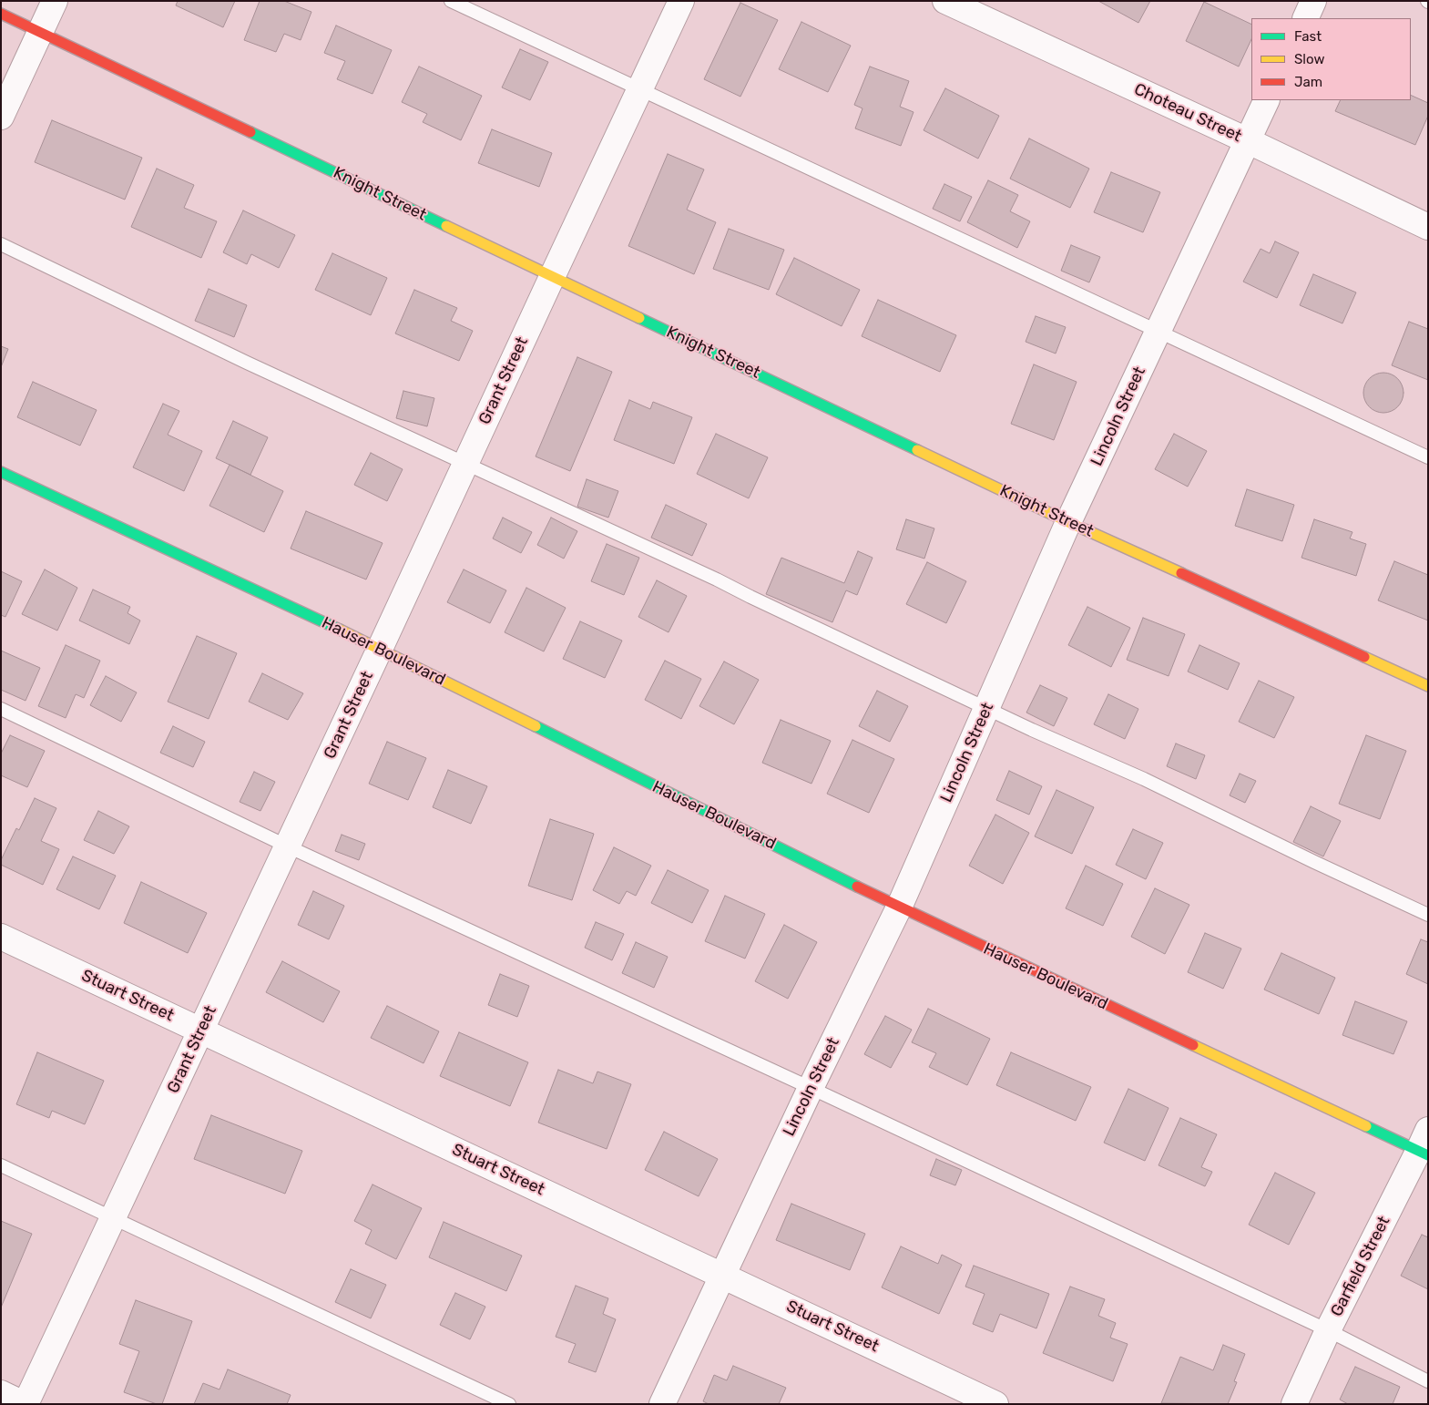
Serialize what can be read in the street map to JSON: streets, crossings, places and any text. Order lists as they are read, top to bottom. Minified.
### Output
{"streets":{"street":["Choteau Street","Knight Street","Grant Street","Lincoln Street","Hauser Boulevard","Stuart Street","Garfield Street"]},"crossings":[["Choteau Street","Lincoln Street"],["Knight Street","Grant Street"],["Knight Street","Lincoln Street"],["Grant Street","Hauser Boulevard"],["Grant Street","Stuart Street"],["Lincoln Street","Hauser Boulevard"],["Lincoln Street","Stuart Street"],["Hauser Boulevard","Garfield Street"]],"legend":["Fast","Slow","Jam"]}
